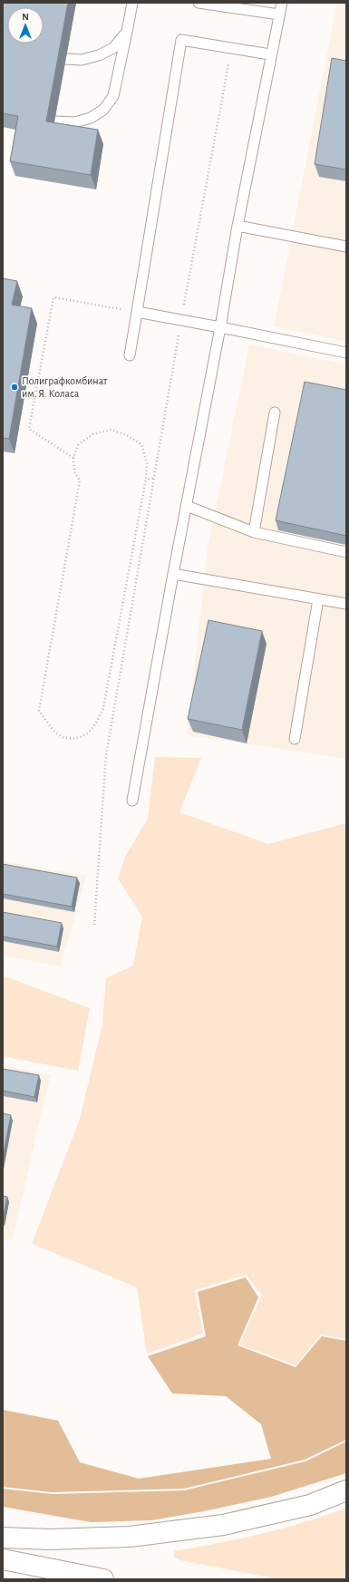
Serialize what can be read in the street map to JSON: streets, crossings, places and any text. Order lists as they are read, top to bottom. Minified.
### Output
{"places":["Полиграфкомбинат им. Я. Коласа"],"north":"top"}
